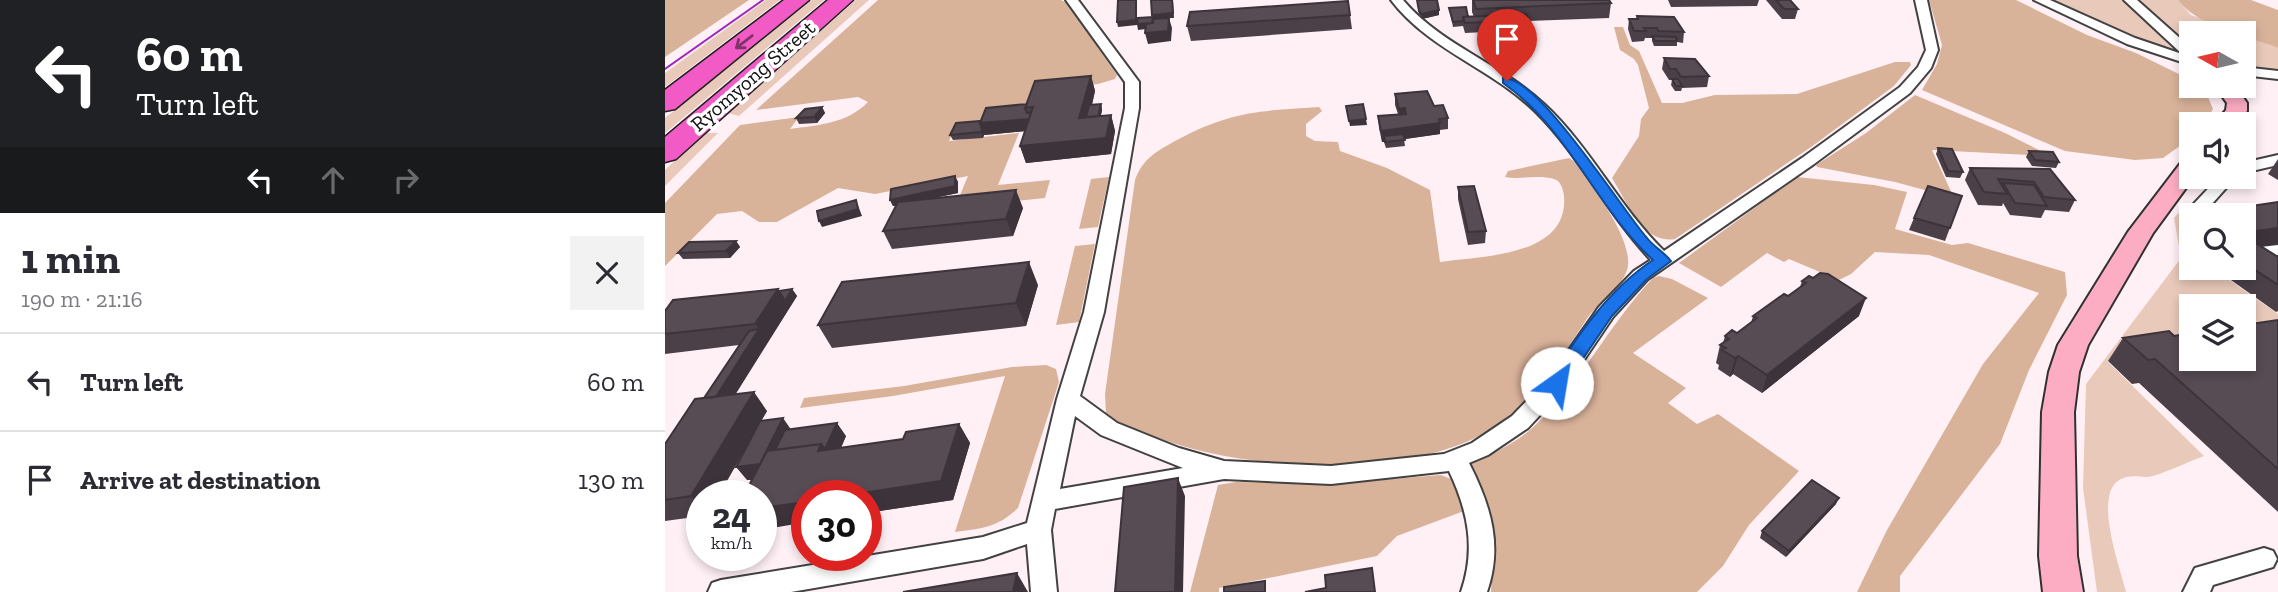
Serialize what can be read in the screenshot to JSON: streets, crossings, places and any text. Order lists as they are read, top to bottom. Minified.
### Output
{"streets":{"highway":["Ryomyong Street"]},"north":"left","page":{"turn":["60 m","Turn left"],"heading":["1 min","190 m · 21:16"],"list":[{"name":"Turn left","value":"60 m"},{"name":"Arrive at destination","value":"130 m"}],"speed":"24 km/h","limit":"30"}}
